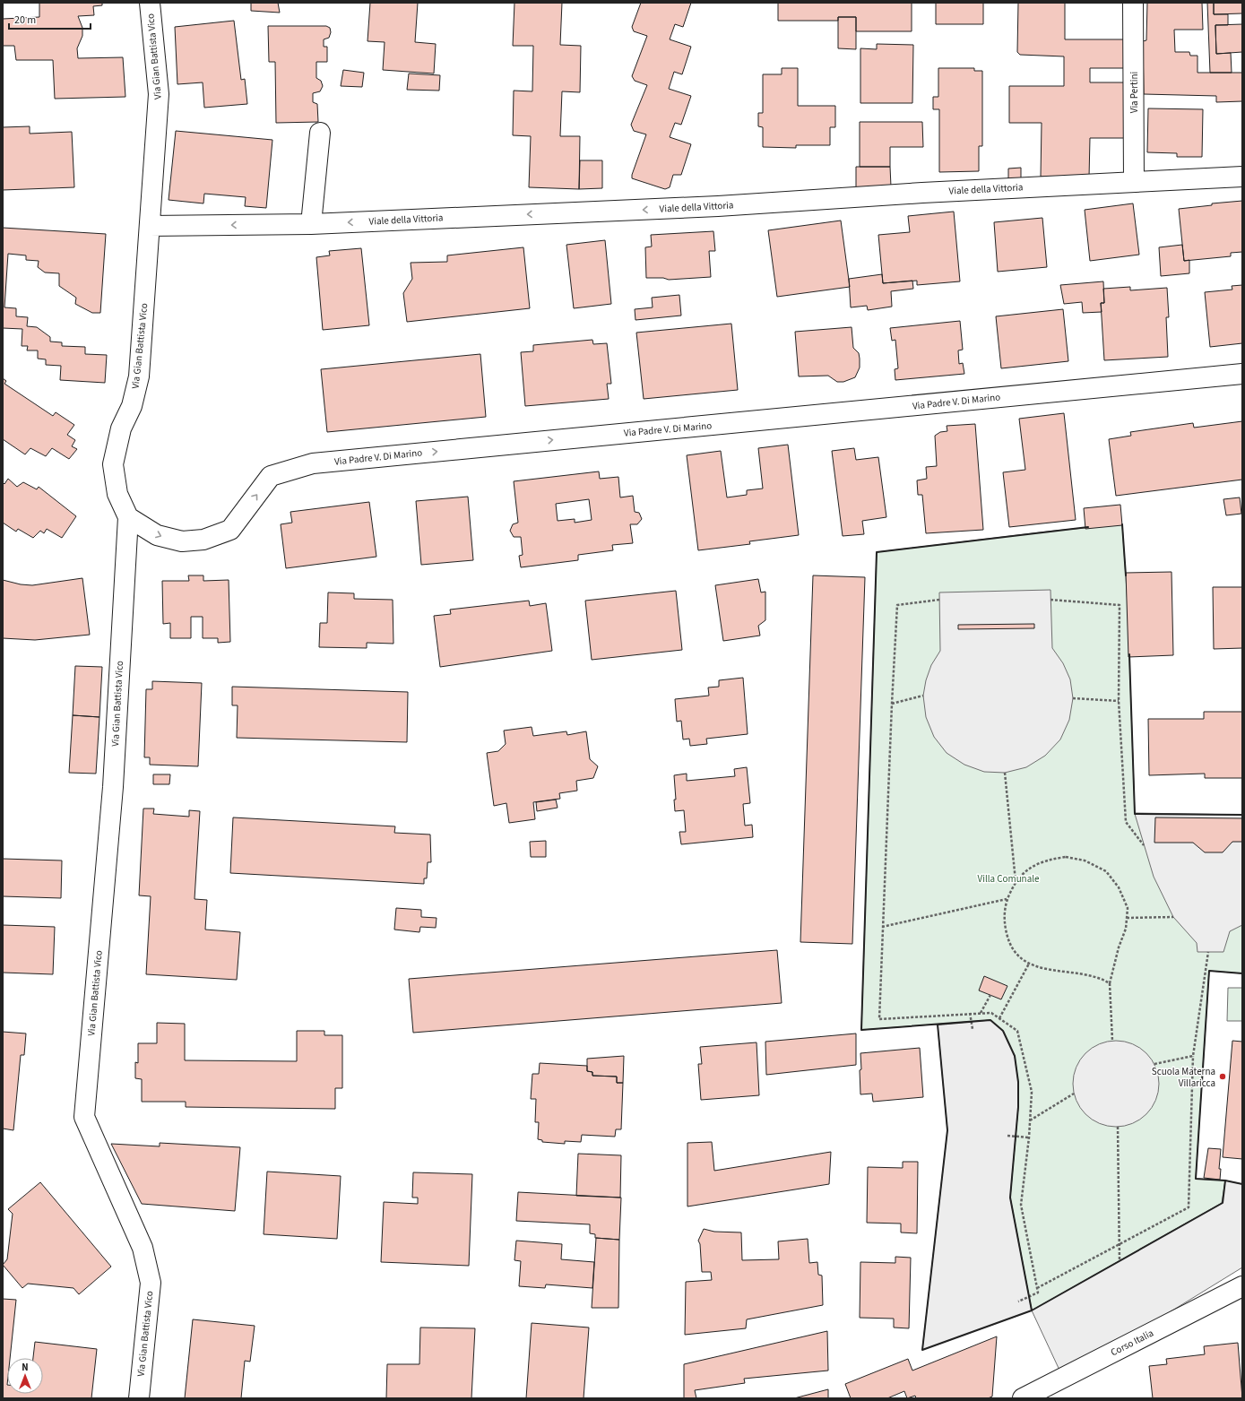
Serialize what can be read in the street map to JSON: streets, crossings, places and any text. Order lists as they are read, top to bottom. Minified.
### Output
{"streets":{"street":["Via Gian Battista Vico","Via Pertini","Viale della Vittoria","Via Padre V. Di Marino","Corso Italia"]},"crossings":[["Via Gian Battista Vico","Viale della Vittoria"],["Via Gian Battista Vico","Via Padre V. Di Marino"],["Via Pertini","Viale della Vittoria"]],"one_way":["Viale della Vittoria","Via Padre V. Di Marino"],"parks":["Villa Comunale"],"places":["Scuola Materna Villaricca"],"scale_bar":"20 m","north":"top"}
